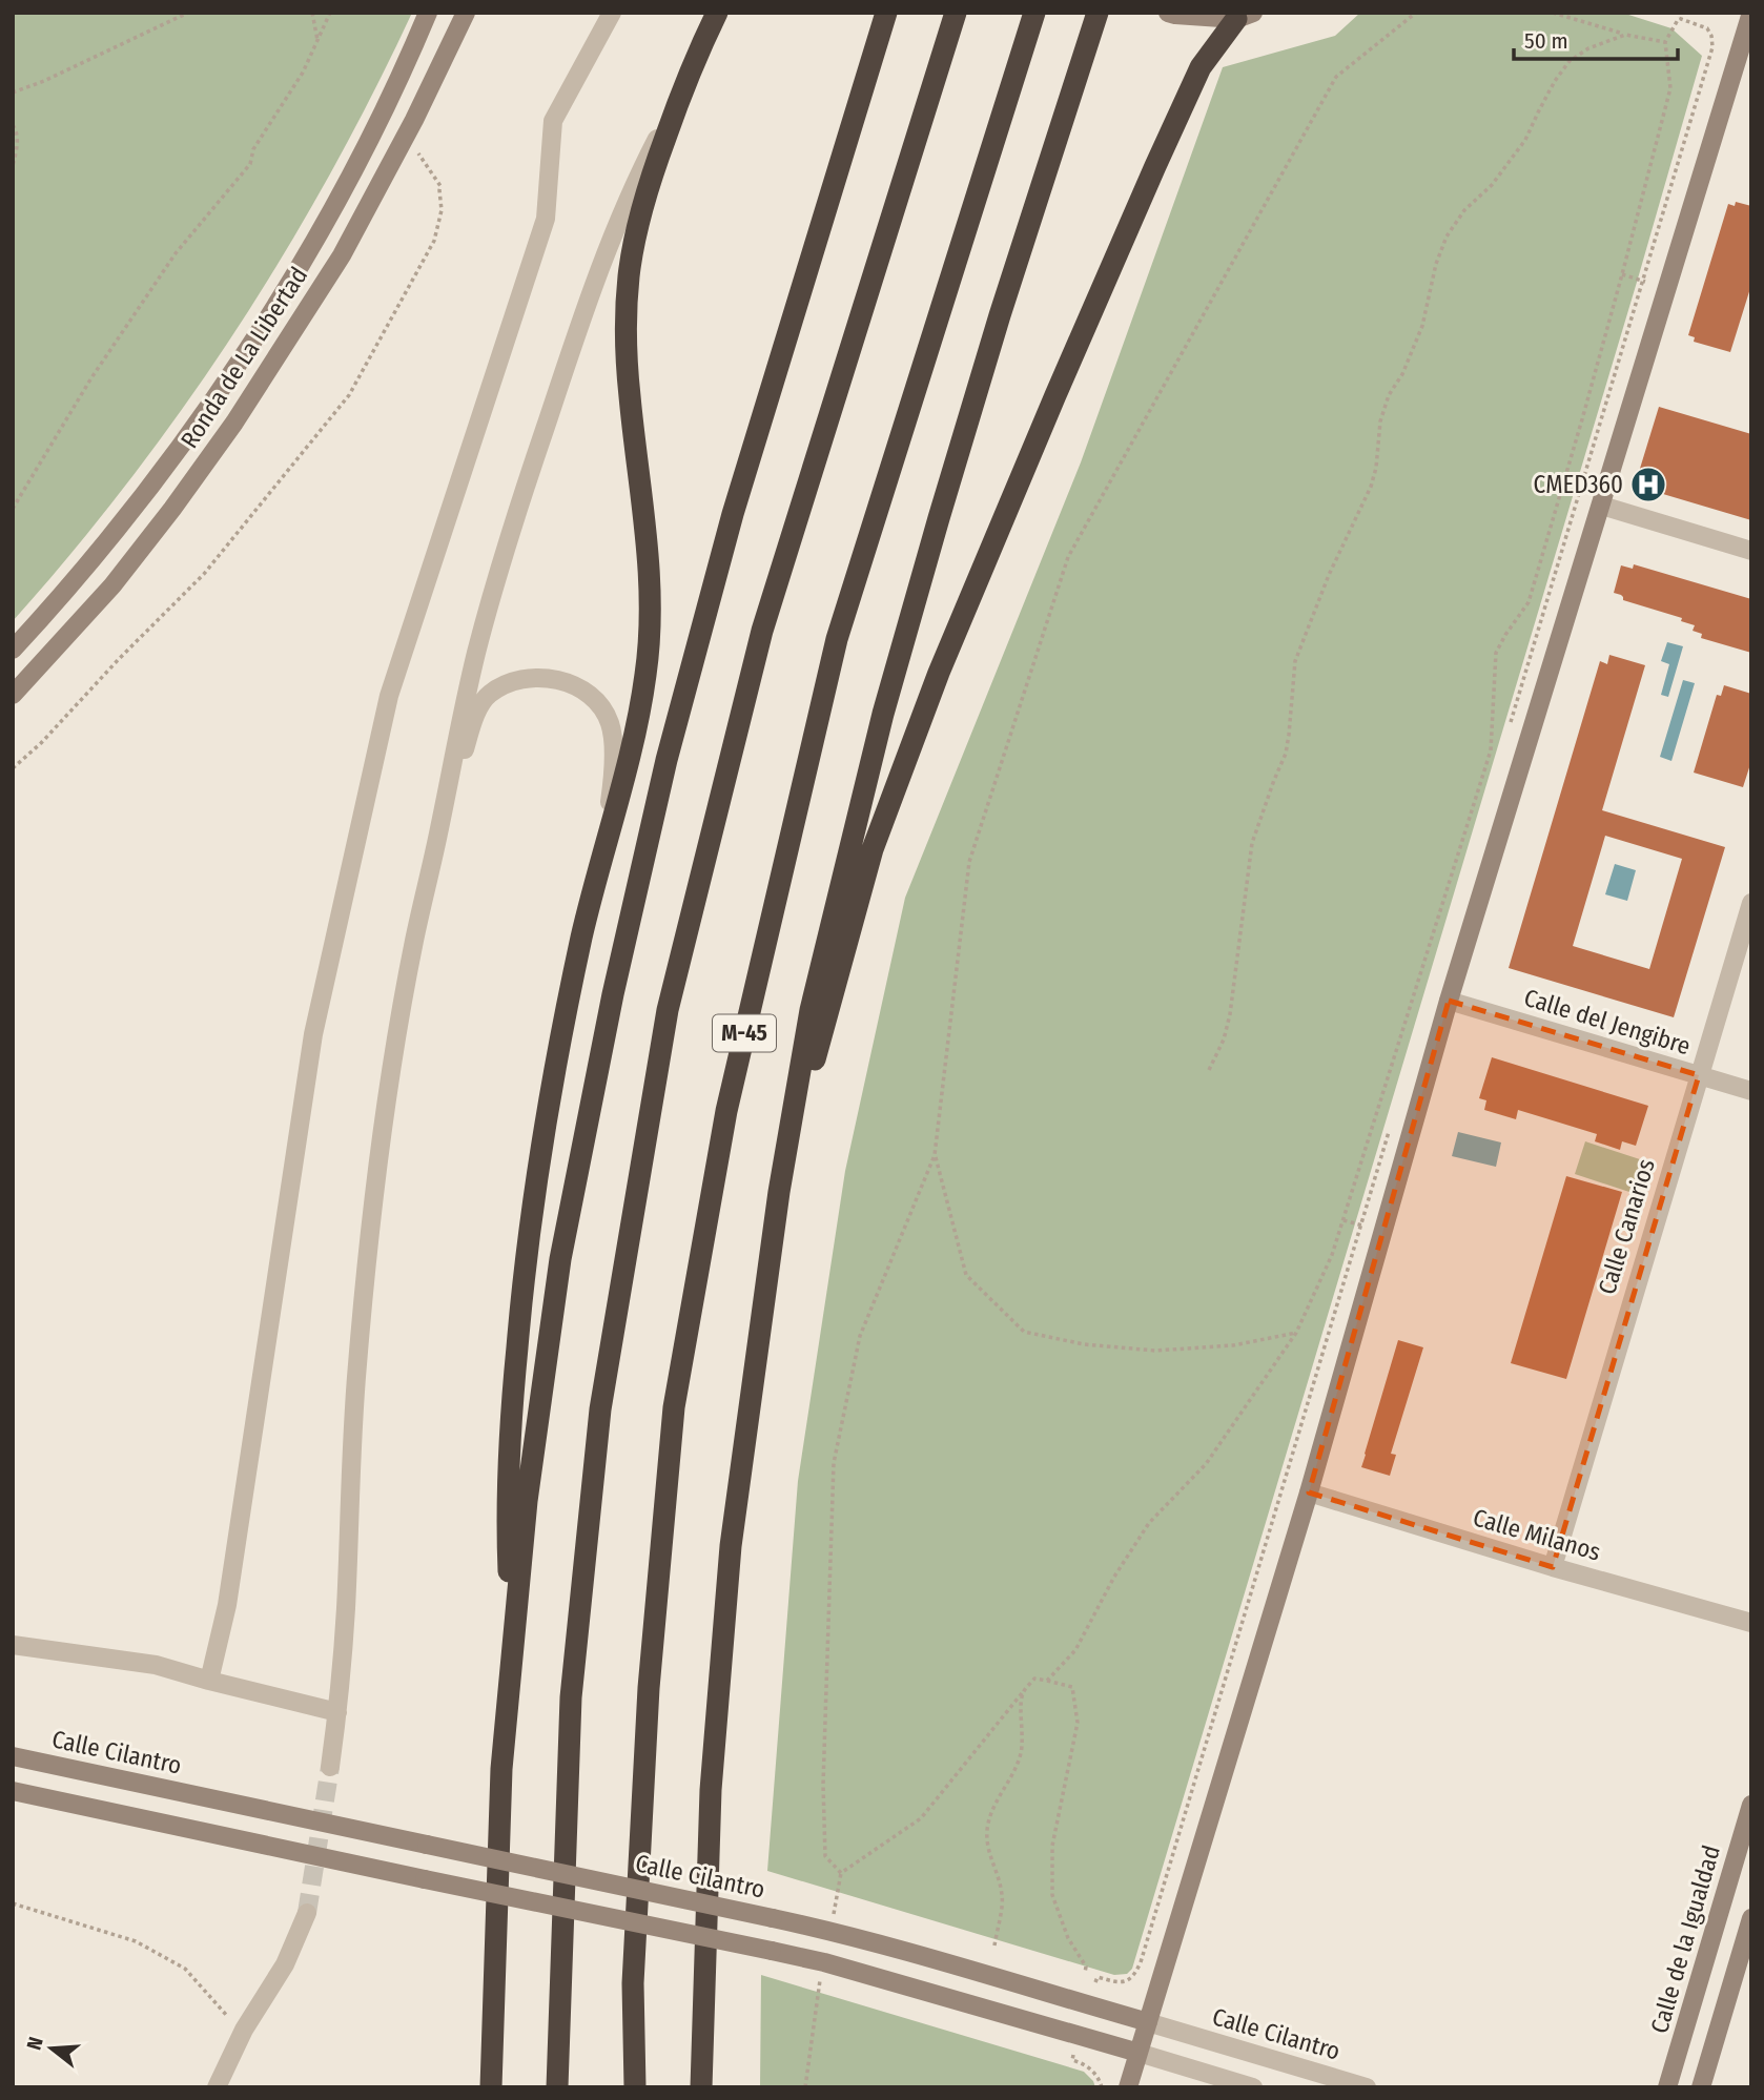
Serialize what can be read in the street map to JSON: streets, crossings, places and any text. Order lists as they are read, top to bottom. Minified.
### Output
{"streets":{"highway":["M-45"],"street":["Ronda de La Libertad","Calle del Jengibre","Calle Canarios","Calle Milanos","Calle Cilantro","Calle de la Igualdad"]},"crossings":[["Calle del Jengibre","Calle Canarios"],["Calle Canarios","Calle Milanos"]],"places":{"hospital":["CMED360"]},"scale_bar":"50 m","north":"left"}
